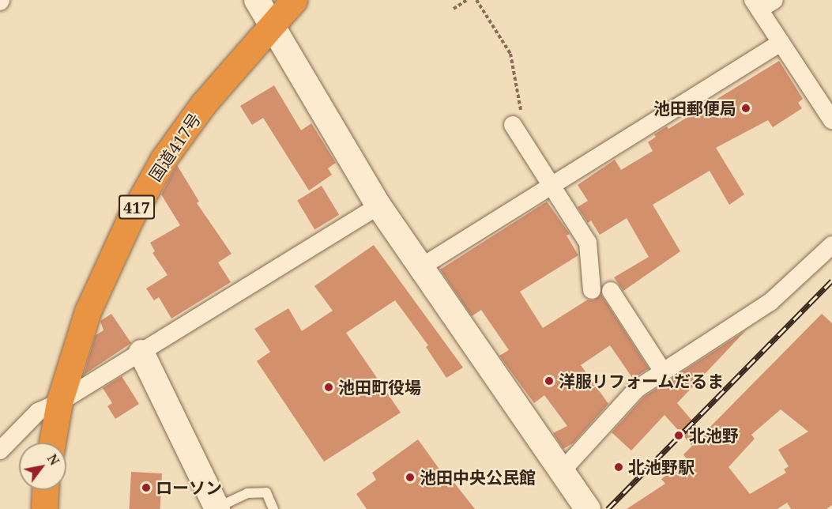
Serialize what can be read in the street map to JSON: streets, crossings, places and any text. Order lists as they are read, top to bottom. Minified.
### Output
{"streets":{"highway":["国道417号","417"]},"places":["池田郵便局","洋服リフォームだるま","池田町役場","北池野","北池野駅","池田中央公民館","ローソン"],"north":"top right"}
